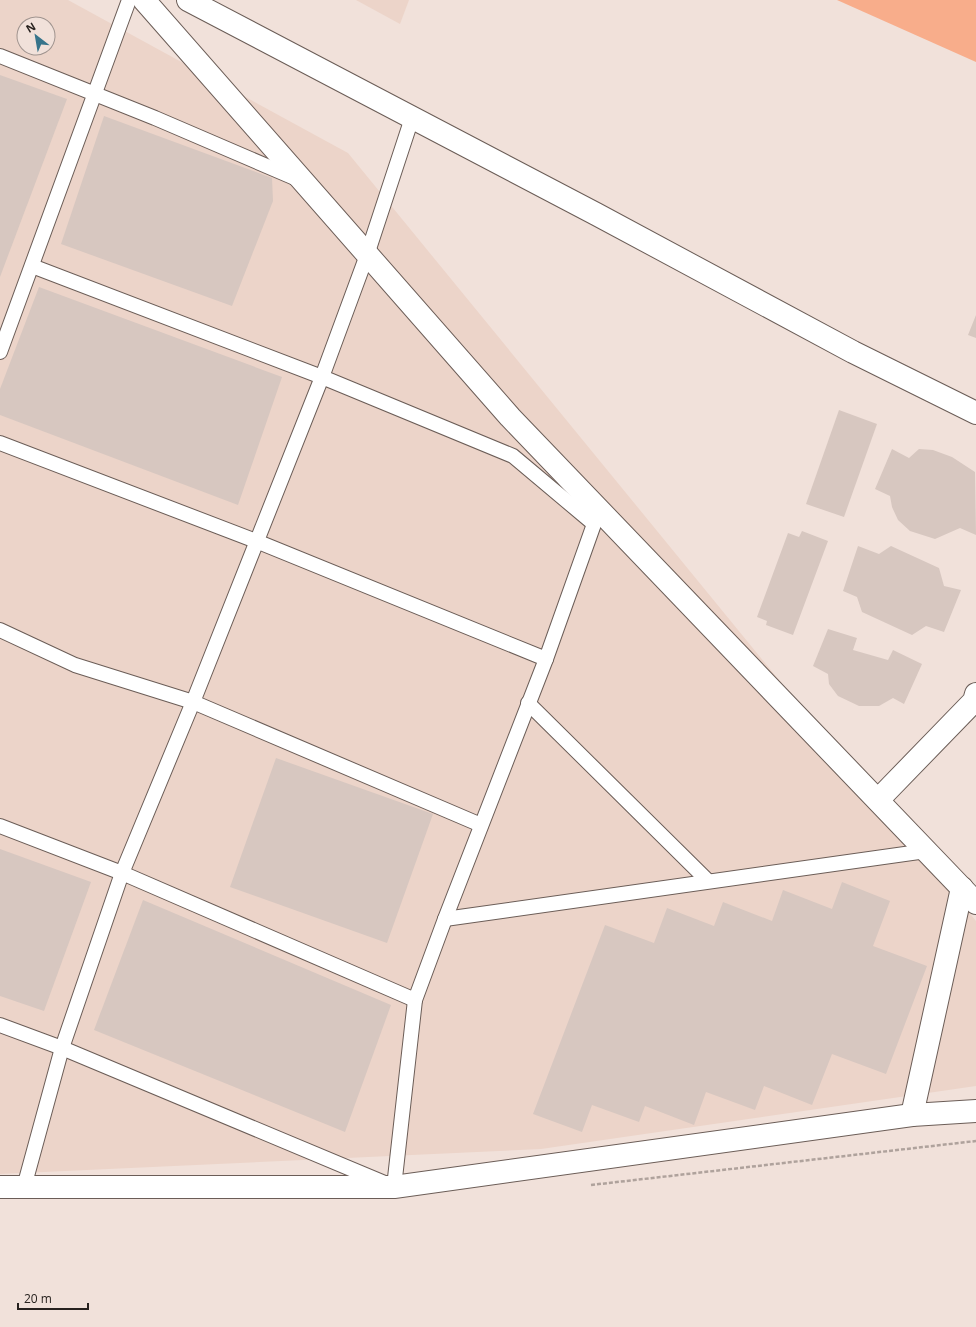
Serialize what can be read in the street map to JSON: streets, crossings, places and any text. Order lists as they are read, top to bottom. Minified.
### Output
{"scale_bar":"20 m","north":"top left"}
